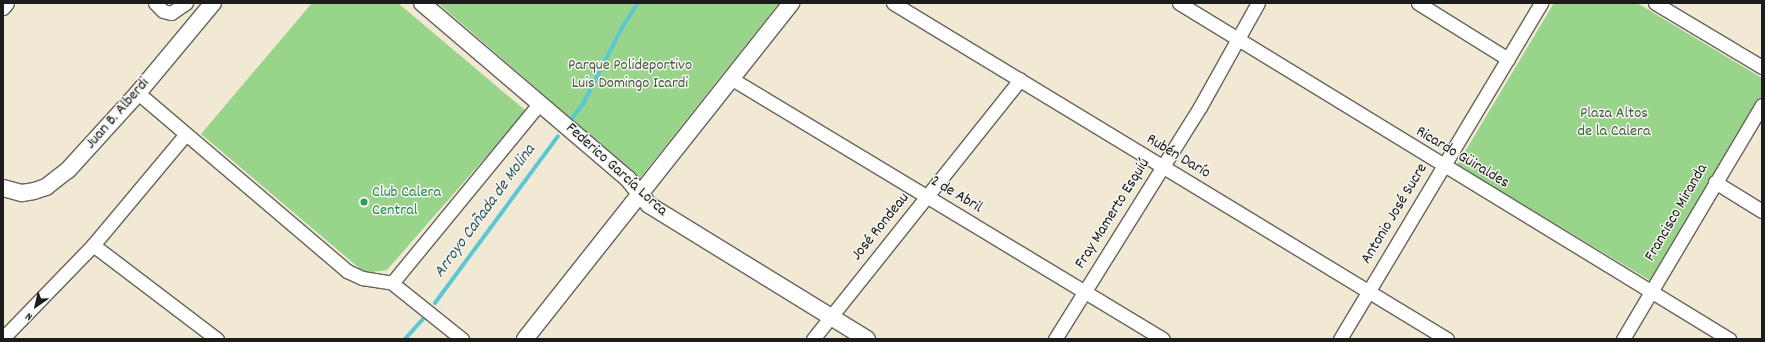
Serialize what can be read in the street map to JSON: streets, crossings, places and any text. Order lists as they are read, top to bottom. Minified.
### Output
{"streets":{"street":["Juan B. Alberdi","Rubén Darío","Ricardo Güiraldes","Federico García Lorca","2 de Abril","Francisco Miranda","Fray Mamerto Esquiú","Antonio José Sucre","José Rondeau"]},"crossings":[["Rubén Darío","Fray Mamerto Esquiú"],["Rubén Darío","Antonio José Sucre"],["Rubén Darío","José Rondeau"],["Ricardo Güiraldes","Francisco Miranda"],["Ricardo Güiraldes","Fray Mamerto Esquiú"],["Ricardo Güiraldes","Antonio José Sucre"],["Federico García Lorca","José Rondeau"],["2 de Abril","Fray Mamerto Esquiú"],["2 de Abril","José Rondeau"]],"water":["Arroyo Cañada de Molina"],"parks":["Parque Polideportivo Luis Domingo Icardi","Plaza Altos de la Calera"],"places":["Club Calera Central"],"north":"bottom left"}
